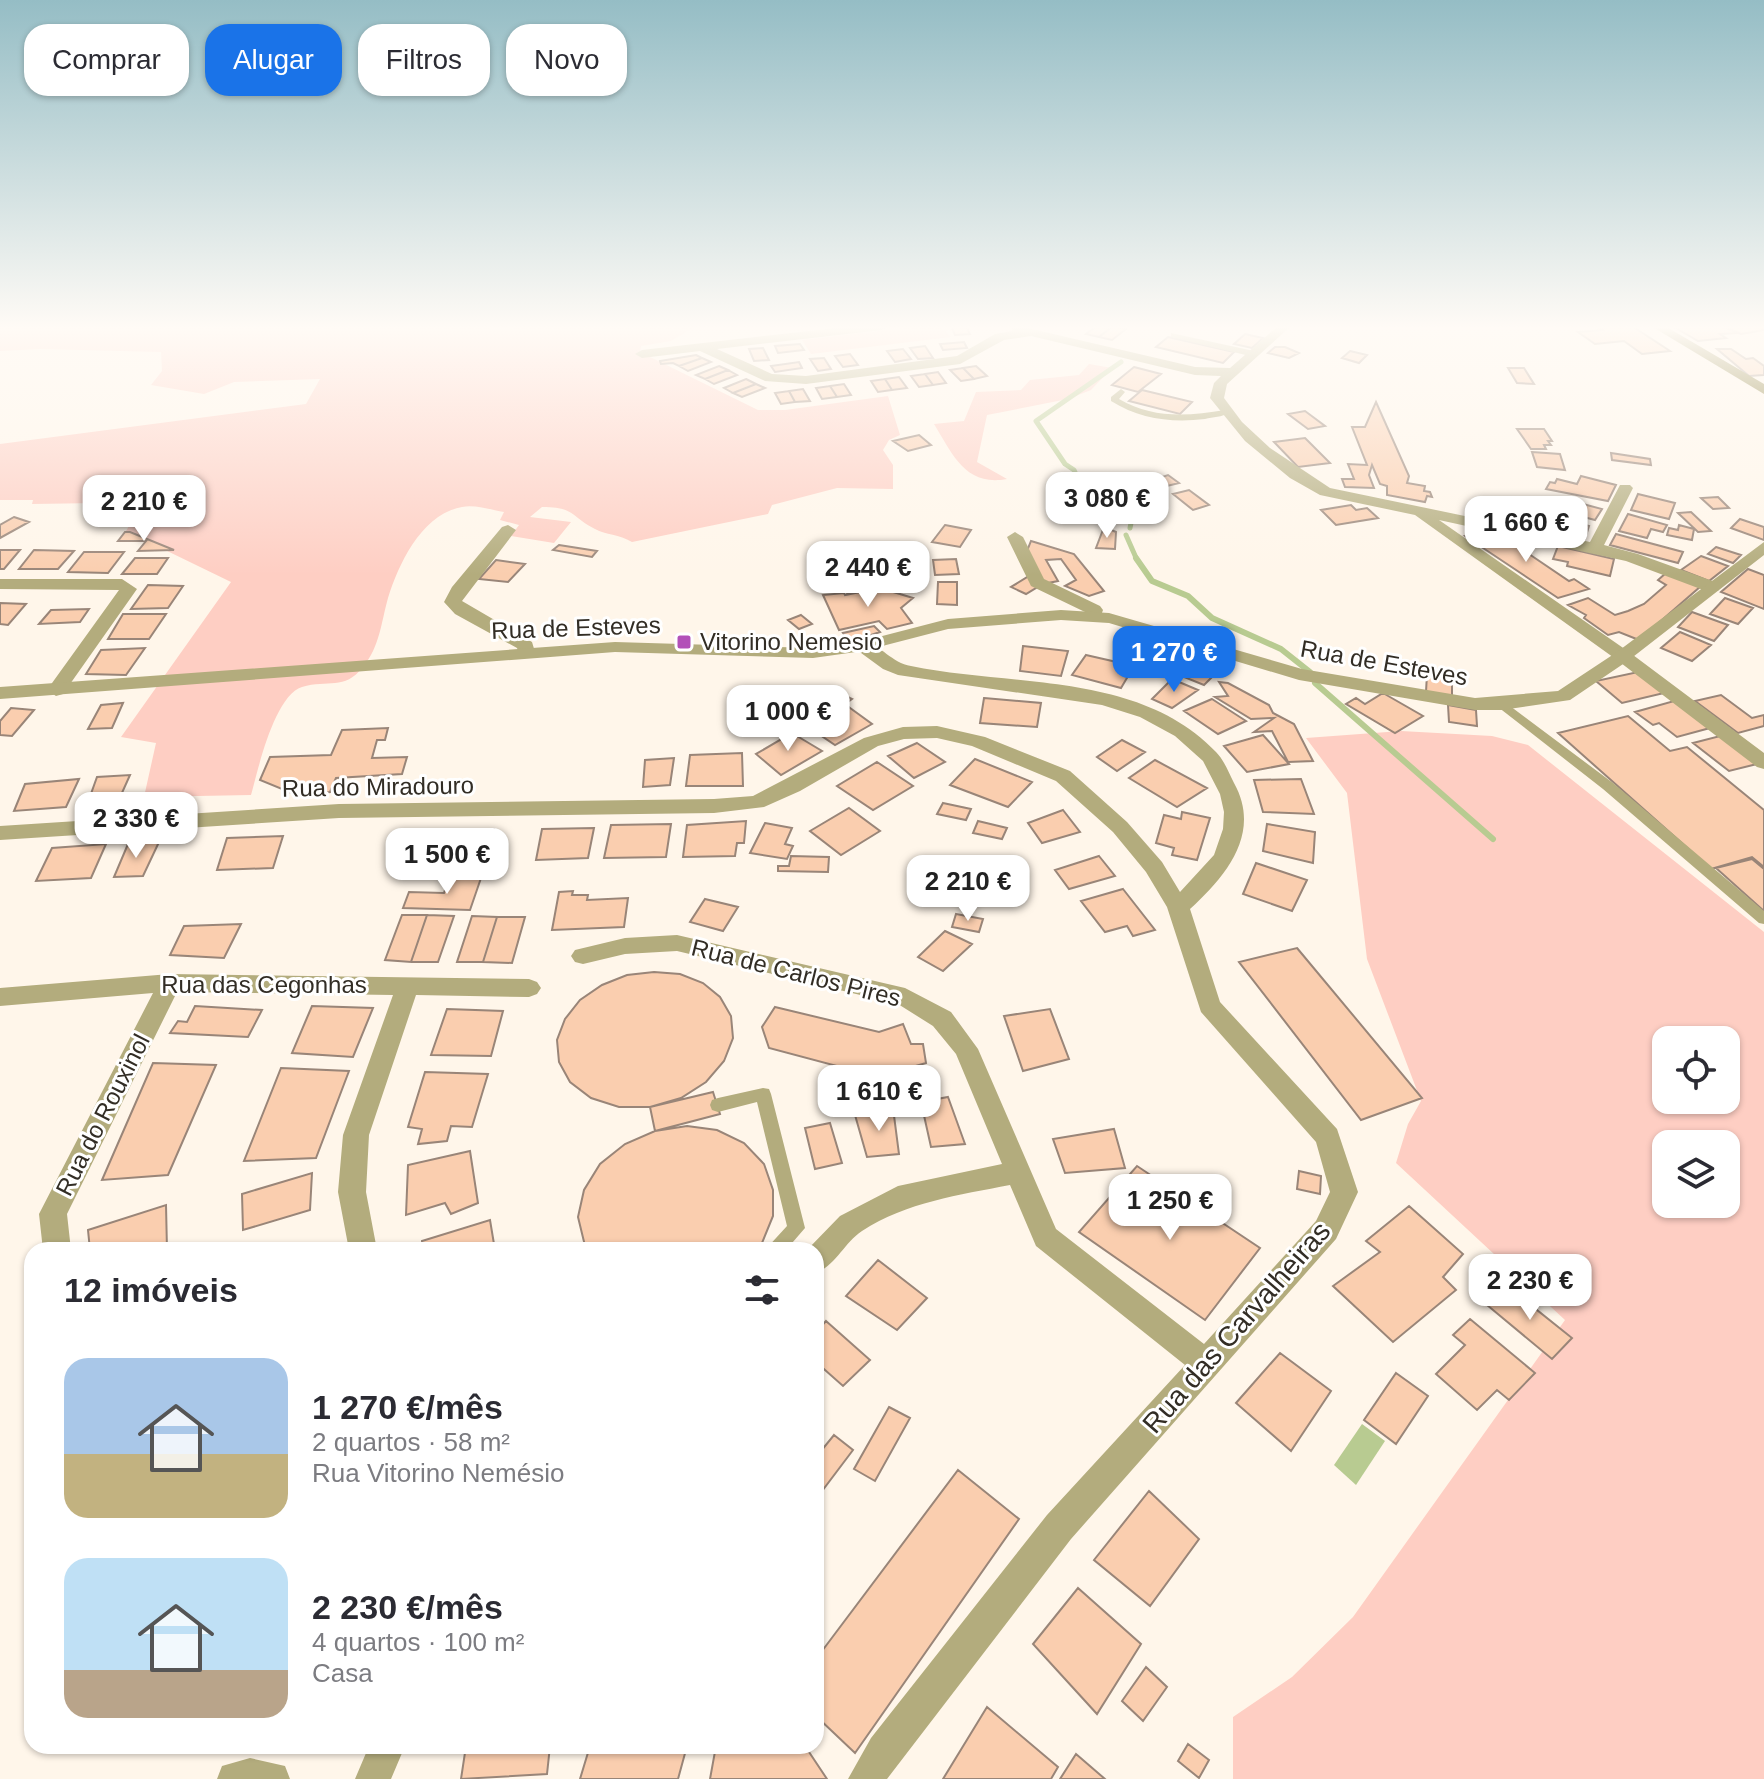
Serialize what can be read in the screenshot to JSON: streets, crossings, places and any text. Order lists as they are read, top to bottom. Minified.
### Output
{"streets":{"street":["Rua de Esteves","Rua do Miradouro","Rua de Carlos Pires","Rua das Cegonhas","Rua do Rouxinol","Rua das Carvalheiras"]},"crossings":[["Rua do Miradouro","Rua das Carvalheiras"],["Rua de Carlos Pires","Rua das Carvalheiras"],["Rua das Cegonhas","Rua do Rouxinol"]],"places":{"transit":["Vitorino Nemesio"]},"page":{"chip":["Comprar","Alugar","Filtros","Novo"],"price":["3 080 €","2 210 €","1 660 €","2 440 €","1 270 €","1 000 €","2 330 €","1 500 €","2 210 €","1 610 €","1 250 €","2 230 €"],"heading":"12 imóveis","list":[{"name":"1 270 €/mês","note":"2 quartos · 58 m² · Rua Vitorino Nemésio"},{"name":"2 230 €/mês","note":"4 quartos · 100 m² · Casa"}]}}
